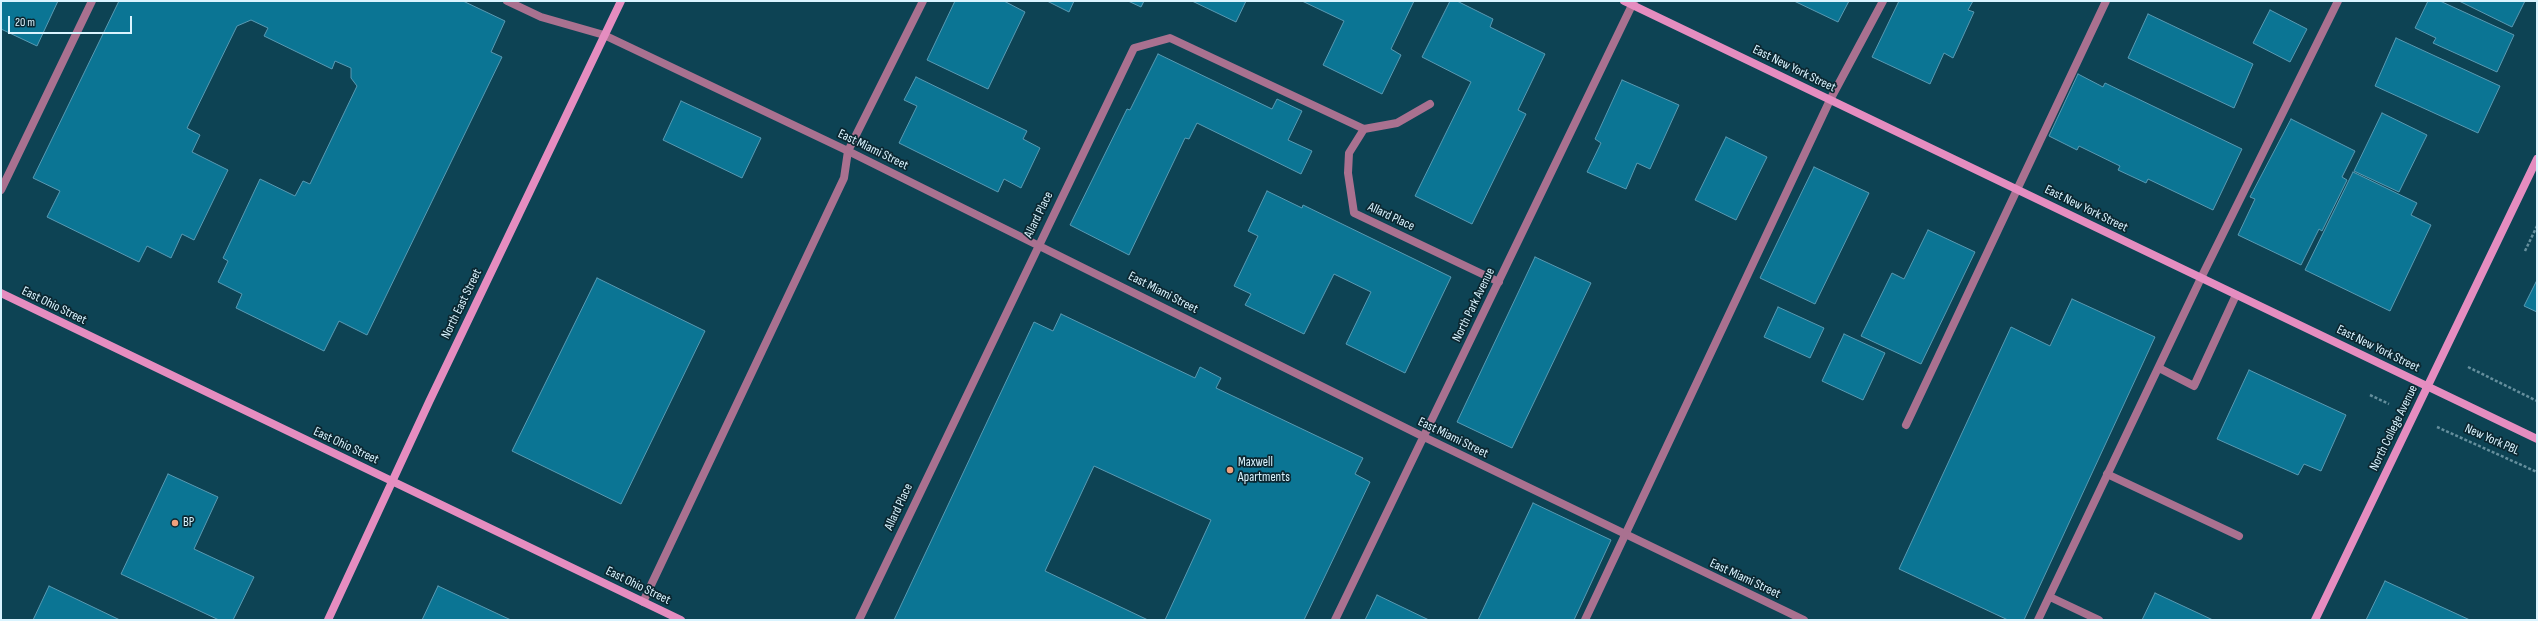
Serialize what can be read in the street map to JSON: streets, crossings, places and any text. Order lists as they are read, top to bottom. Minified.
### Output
{"streets":{"main road":["East New York Street","North East Street","East Ohio Street","North College Avenue"],"street":["East Miami Street","Allard Place","North Park Avenue"],"path":["New York PBL"]},"crossings":[["East New York Street","North Park Avenue"],["East New York Street","North College Avenue"],["East Miami Street","Allard Place"],["East Miami Street","North East Street"],["East Miami Street","North Park Avenue"],["Allard Place","North Park Avenue"],["North East Street","East Ohio Street"]],"places":["Maxwell Apartments","BP"],"scale_bar":"20 m"}
